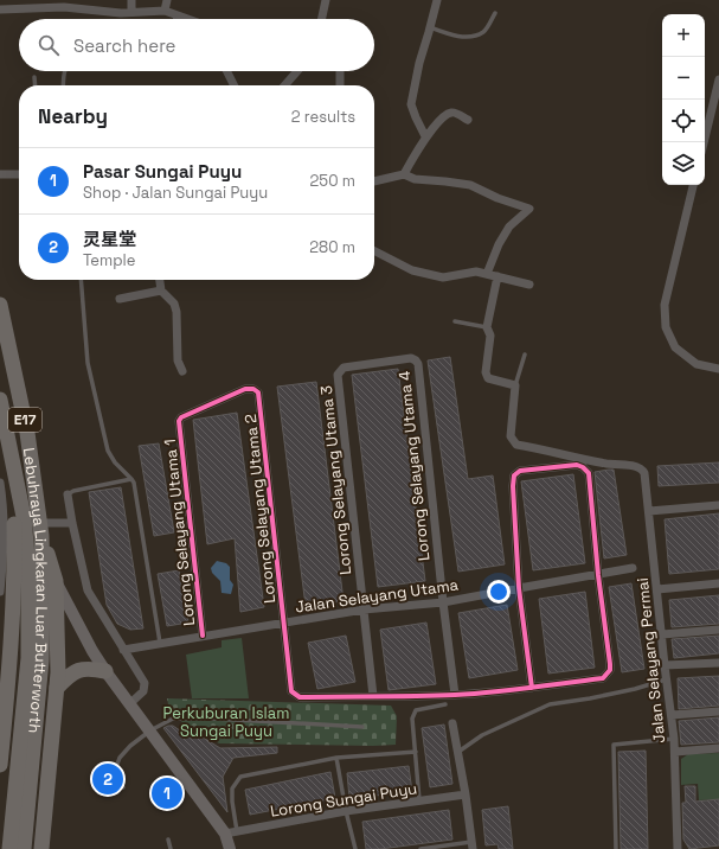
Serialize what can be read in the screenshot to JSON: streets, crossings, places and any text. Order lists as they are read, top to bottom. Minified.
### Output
{"streets":{"highway":["E17","Lebuhraya Lingkaran Luar Butterworth"],"street":["Lorong Selayang Utama 4","Lorong Selayang Utama 3","Lorong Selayang Utama 2","Lorong Selayang Utama 1","Jalan Selayang Utama","Jalan Selayang Permai","Lorong Sungai Puyu"]},"crossings":[["Lorong Selayang Utama 4","Lorong Selayang Utama 3"],["Lorong Selayang Utama 4","Jalan Selayang Utama"],["Lorong Selayang Utama 3","Lorong Selayang Utama 2"],["Lorong Selayang Utama 3","Jalan Selayang Utama"],["Lorong Selayang Utama 2","Lorong Selayang Utama 1"],["Lorong Selayang Utama 2","Jalan Selayang Utama"],["Lorong Selayang Utama 1","Jalan Selayang Utama"]],"parks":["Perkuburan Islam Sungai Puyu"],"page":{"map_buttons":["+","−"],"search":"Search here","heading":["Nearby","2 results"],"list":[{"mark":"1","name":"Pasar Sungai Puyu","note":"Shop · Jalan Sungai Puyu","value":"250 m"},{"mark":"2","name":"灵星堂","note":"Temple","value":"280 m"}],"pins":["2","1"]}}
